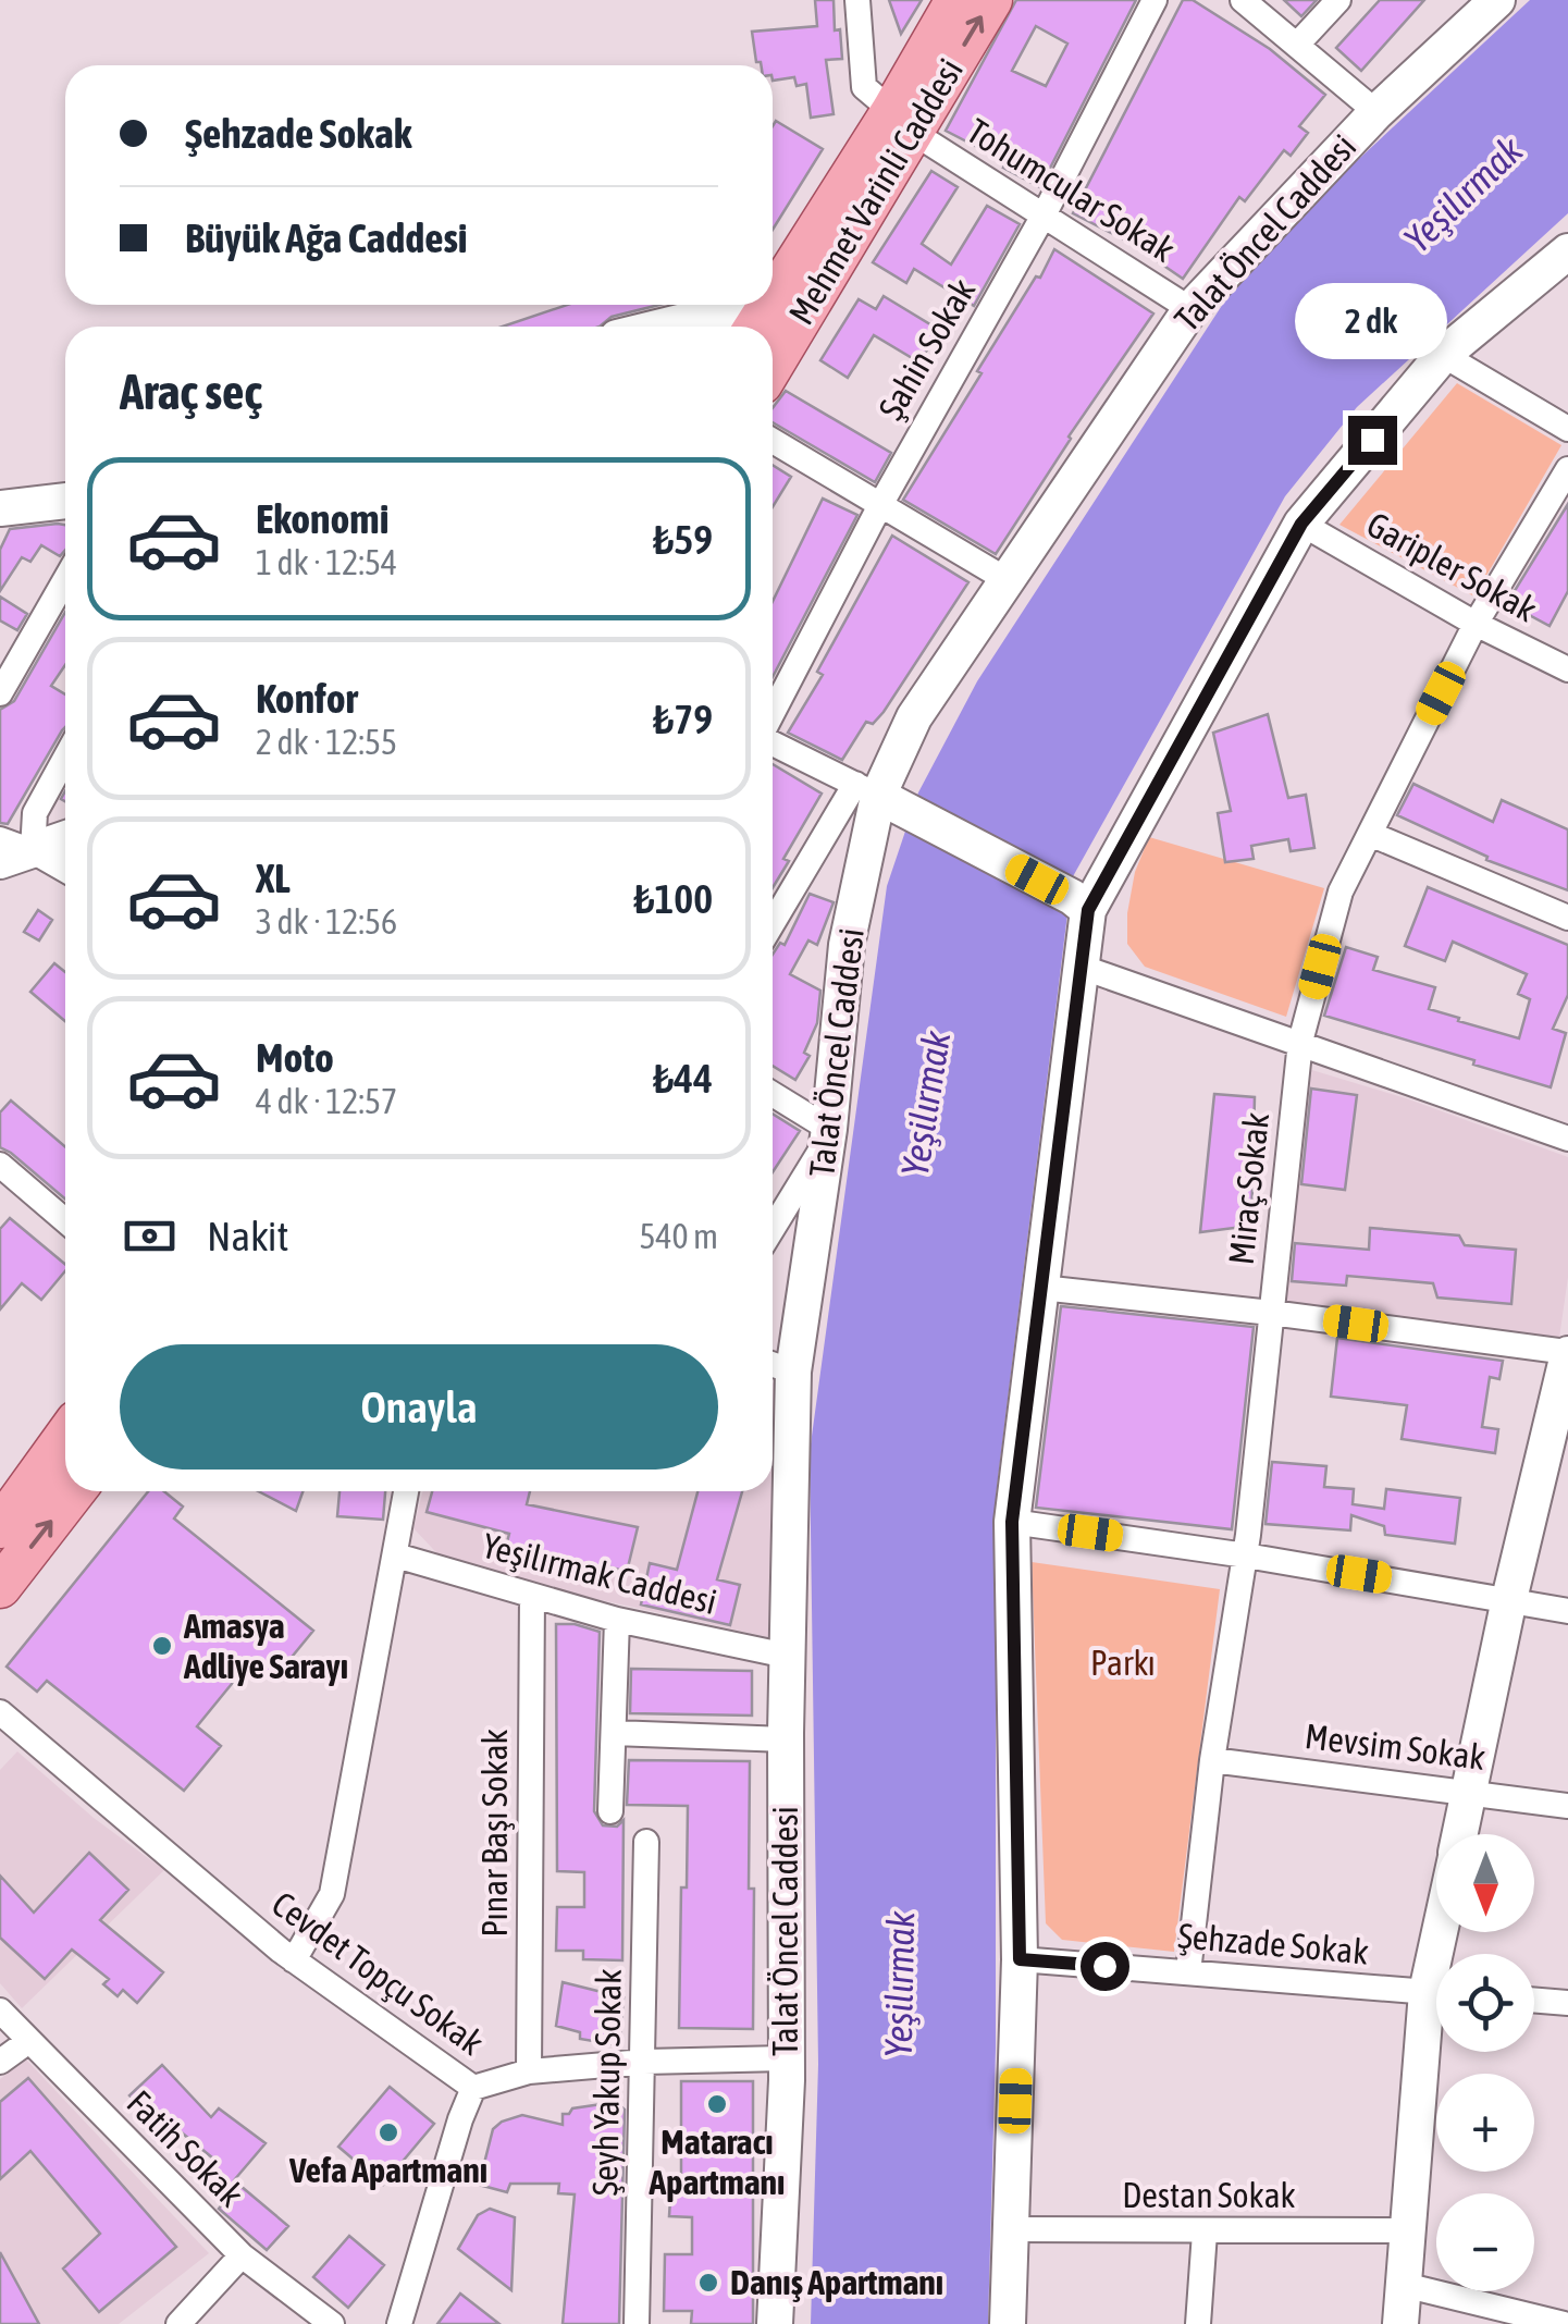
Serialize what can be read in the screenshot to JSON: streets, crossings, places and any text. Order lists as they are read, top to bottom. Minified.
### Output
{"streets":{"main road":["Mehmet Varinli Caddesi"],"street":["Tohumcular Sokak","Talat Öncel Caddesi","Şahin Sokak","Garipler Sokak","Miraç Sokak","Yeşilırmak Caddesi","Mevsim Sokak","Pınar Başı Sokak","Şehzade Sokak","Cevdet Topçu Sokak","Şeyh Yakup Sokak","Fatih Sokak","Destan Sokak"]},"crossings":[["Tohumcular Sokak","Mehmet Varinli Caddesi"],["Tohumcular Sokak","Talat Öncel Caddesi"],["Tohumcular Sokak","Şahin Sokak"],["Talat Öncel Caddesi","Yeşilırmak Caddesi"],["Talat Öncel Caddesi","Cevdet Topçu Sokak"],["Garipler Sokak","Miraç Sokak"],["Miraç Sokak","Mevsim Sokak"],["Miraç Sokak","Şehzade Sokak"],["Yeşilırmak Caddesi","Pınar Başı Sokak"],["Pınar Başı Sokak","Cevdet Topçu Sokak"],["Cevdet Topçu Sokak","Şeyh Yakup Sokak"]],"water":["Yeşilırmak"],"parks":["Parkı"],"places":["Amasya Adliye Sarayı","Mataracı Apartmanı","Vefa Apartmanı","Danış Apartmanı"],"north":"bottom","page":{"banner":["Şehzade Sokak","Büyük Ağa Caddesi"],"bubble":"2 dk","heading":"Araç seç","list":[{"name":"Ekonomi","note":"1 dk · 12:54","value":"₺59"},{"name":"Konfor","note":"2 dk · 12:55","value":"₺79"},{"name":"XL","note":"3 dk · 12:56","value":"₺100"},{"name":"Moto","note":"4 dk · 12:57","value":"₺44"}],"pay":["Nakit","540 m"],"buttons":"Onayla","map_buttons":["+","−"]}}
